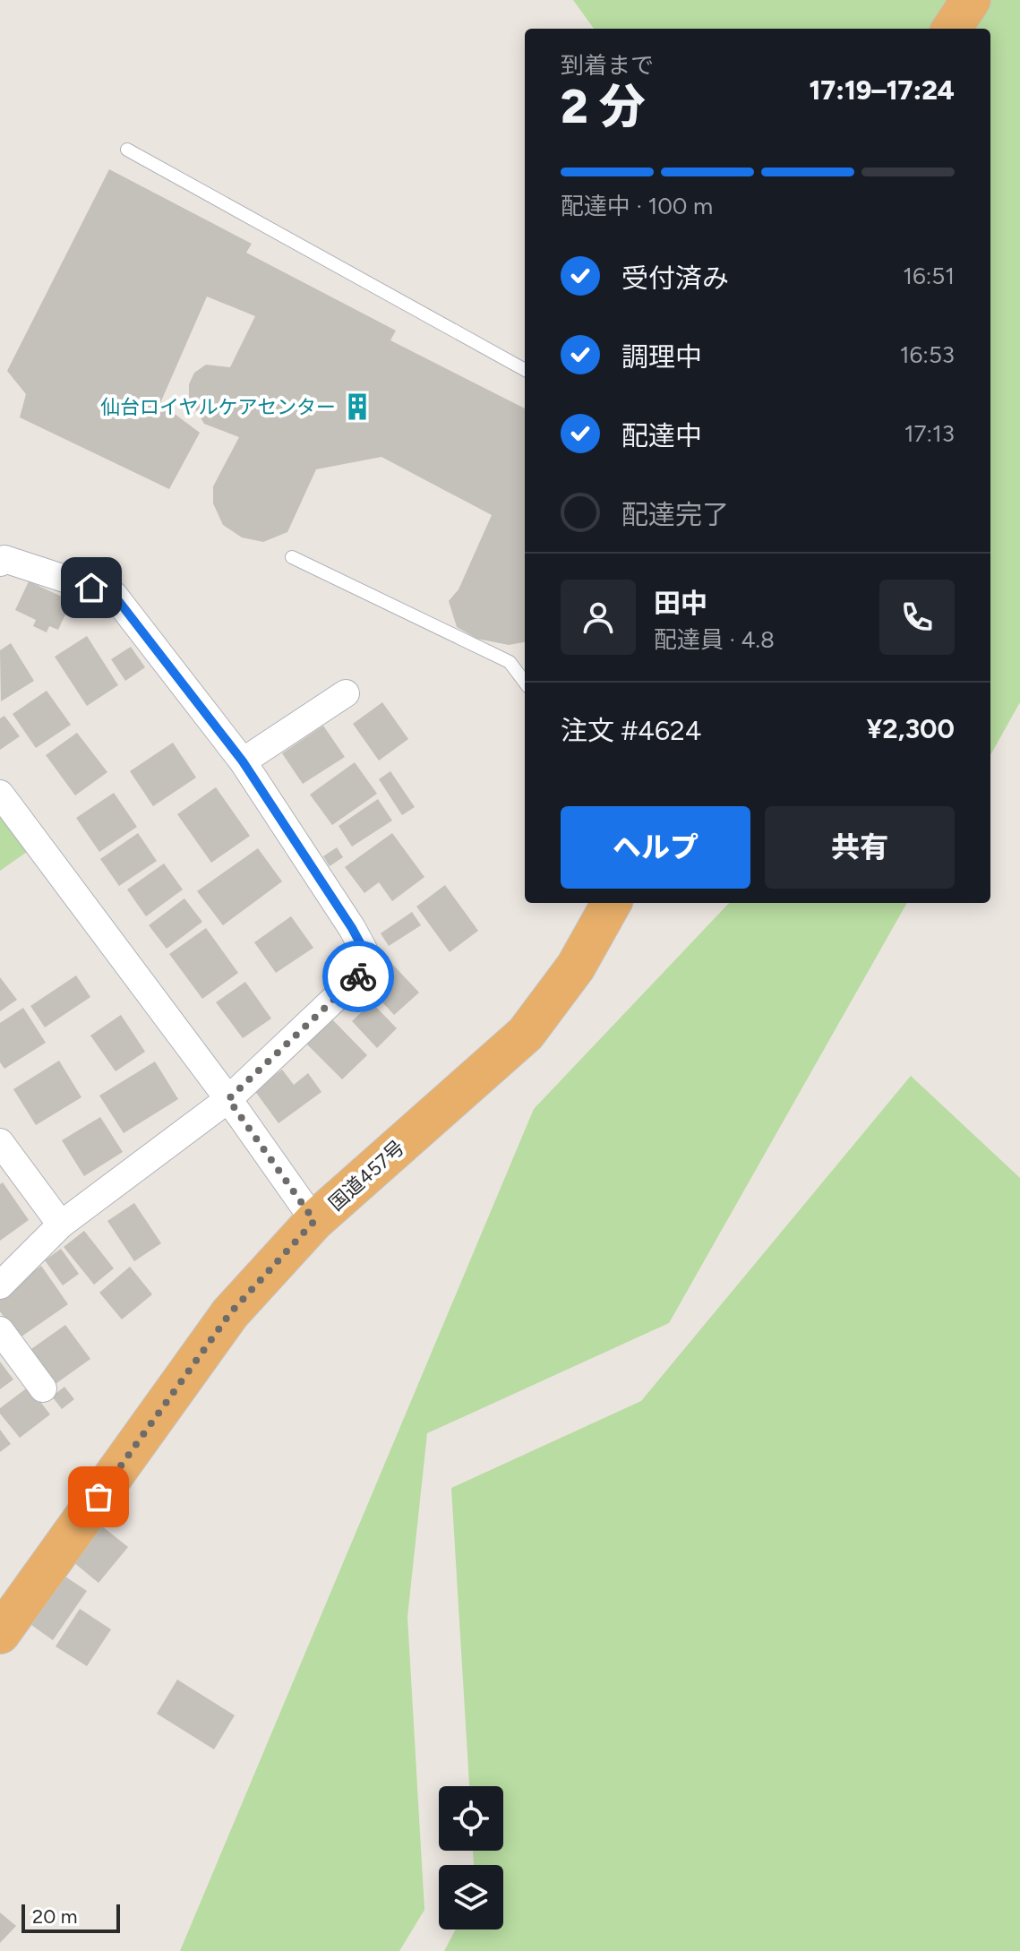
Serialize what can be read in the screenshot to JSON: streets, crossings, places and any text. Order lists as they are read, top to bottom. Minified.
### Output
{"streets":{"highway":["国道457号"]},"places":{"building":["仙台ロイヤルケアセンター"]},"scale_bar":"20 m","page":{"heading":["2 分","到着まで","17:19–17:24"],"panel":["田中","配達員 · 4.8","注文 #4624","¥2,300"],"bar":"配達中 · 100 m","list":[["受付済み","16:51"],["調理中","16:53"],["配達中","17:13"],"配達完了"],"buttons":["ヘルプ","共有"],"scale":"20 m"}}
